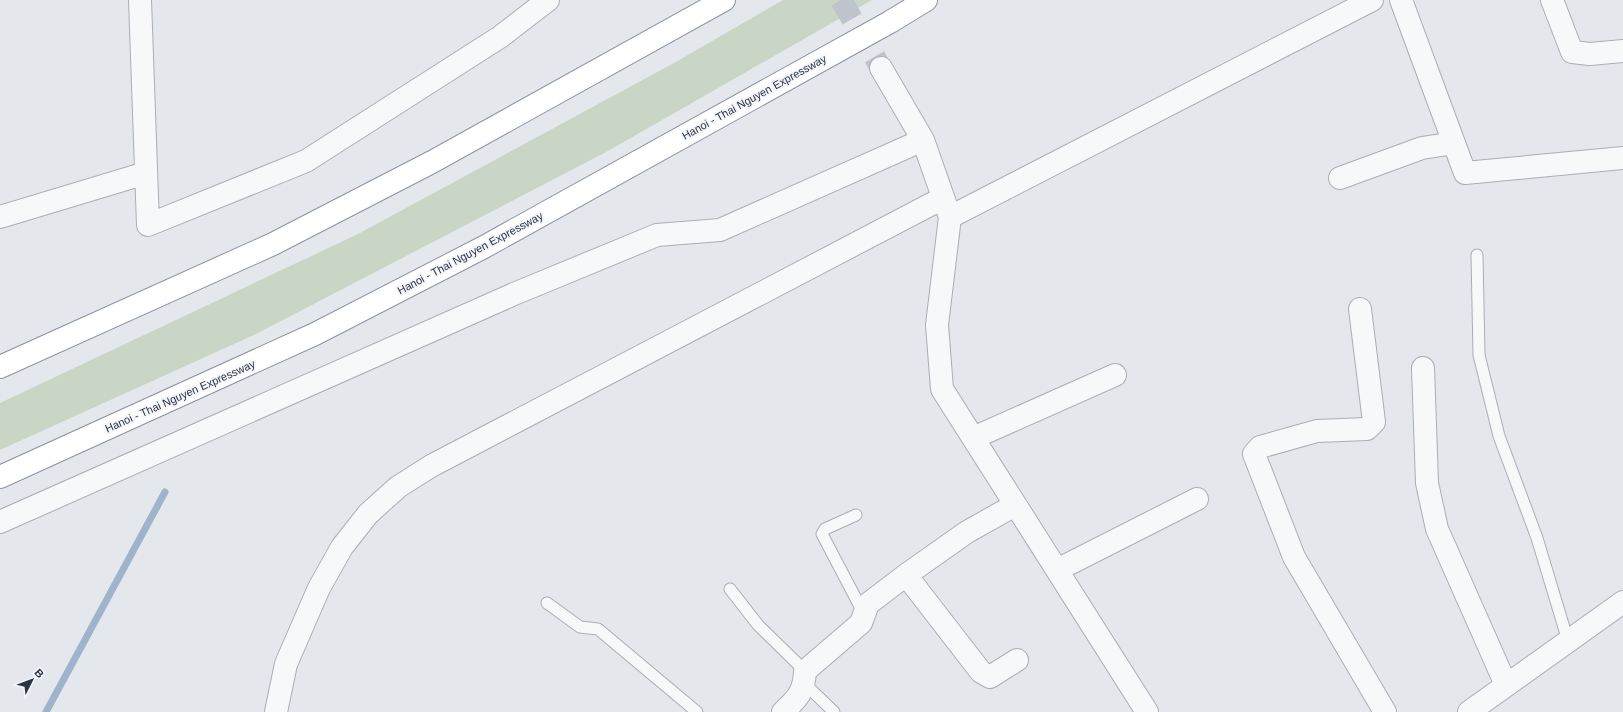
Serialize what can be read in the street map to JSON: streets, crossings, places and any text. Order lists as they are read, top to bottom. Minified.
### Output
{"streets":{"highway":["Hanoi - Thai Nguyen Expressway"]},"north":"top right"}
